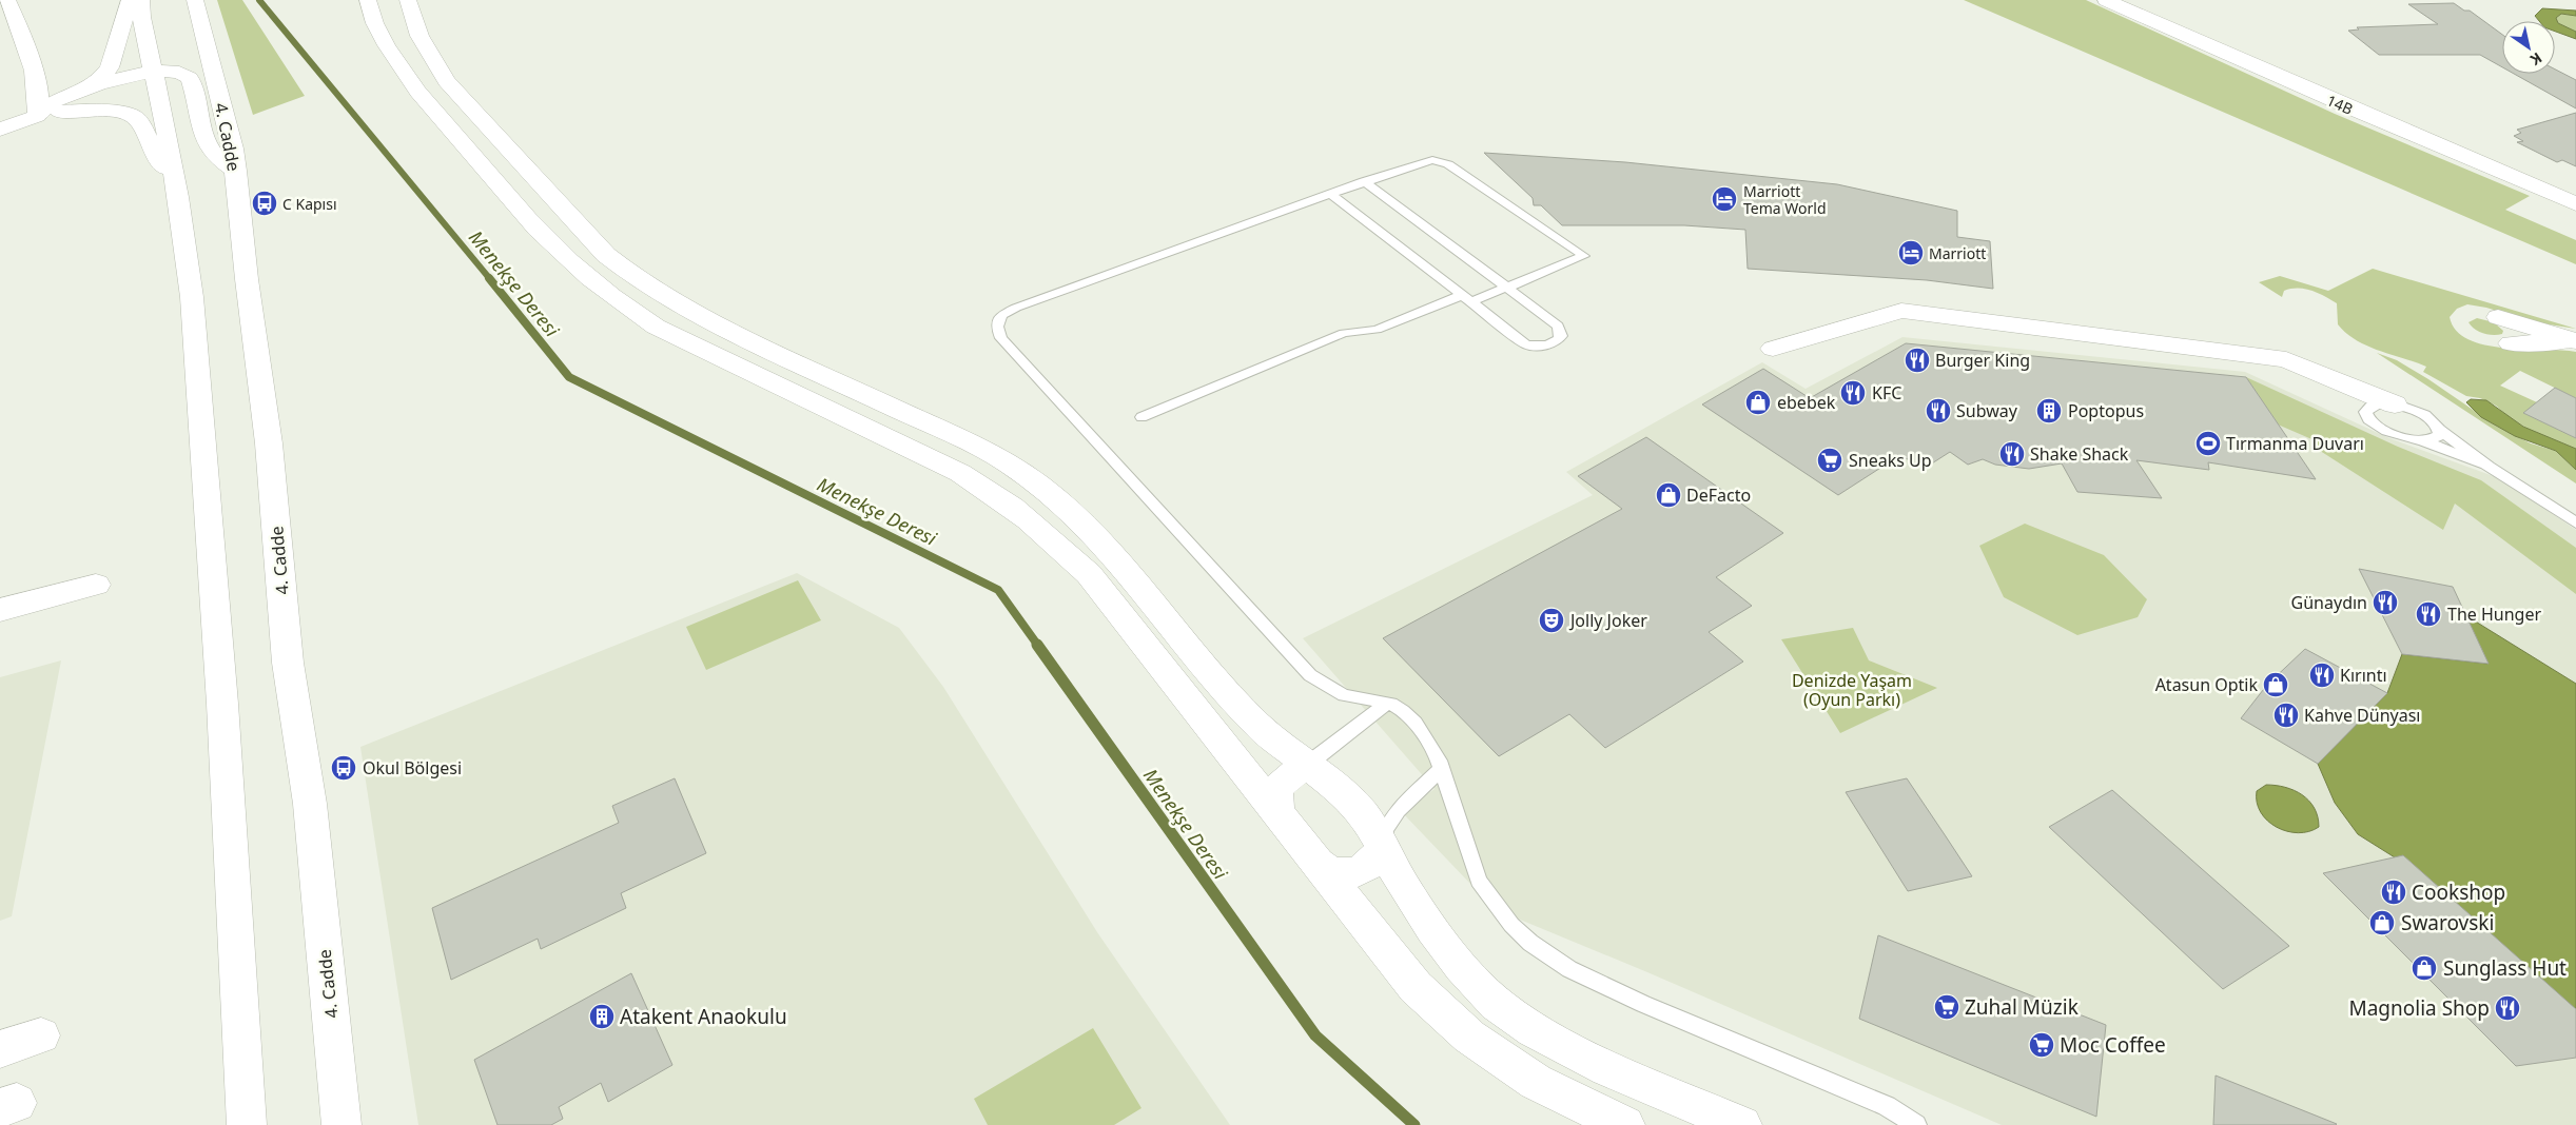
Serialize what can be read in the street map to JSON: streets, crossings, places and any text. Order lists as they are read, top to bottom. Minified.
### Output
{"streets":{"street":["14B","4. Cadde"]},"water":["Menekşe Deresi"],"parks":["Denizde Yaşam (Oyun Parkı)"],"places":{"hotel":["Marriott Tema World","Marriott"],"bus stop":["C Kapısı","Okul Bölgesi"],"restaurant":["Burger King","KFC","Subway","Shake Shack","Günaydın","The Hunger","Kırıntı","Kahve Dünyası","Cookshop","Magnolia Shop"],"shop":["ebebek","DeFacto","Atasun Optik","Swarovski","Sunglass Hut"],"building":["Poptopus","Atakent Anaokulu"],"sports":["Tırmanma Duvarı"],"supermarket":["Sneaks Up","Zuhal Müzik","Moc Coffee"],"theatre":["Jolly Joker"]},"north":"bottom right"}
